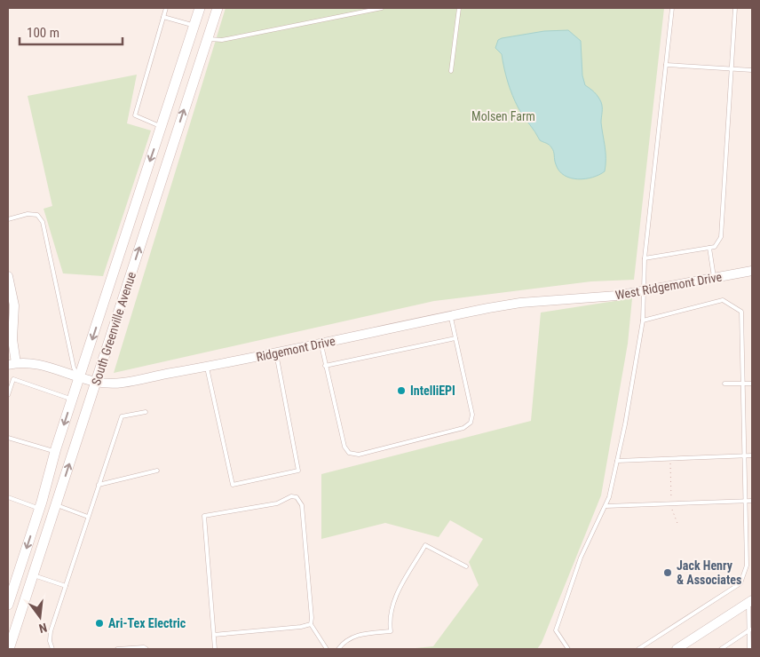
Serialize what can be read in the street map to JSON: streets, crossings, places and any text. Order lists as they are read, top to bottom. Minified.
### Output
{"streets":{"main road":["South Greenville Avenue"],"street":["West Ridgemont Drive","Ridgemont Drive"]},"crossings":[["West Ridgemont Drive","Ridgemont Drive"],["South Greenville Avenue","Ridgemont Drive"]],"parks":["Molsen Farm"],"places":["IntelliEPI","Jack Henry & Associates","Ari-Tex Electric"],"scale_bar":"100 m","north":"bottom"}
